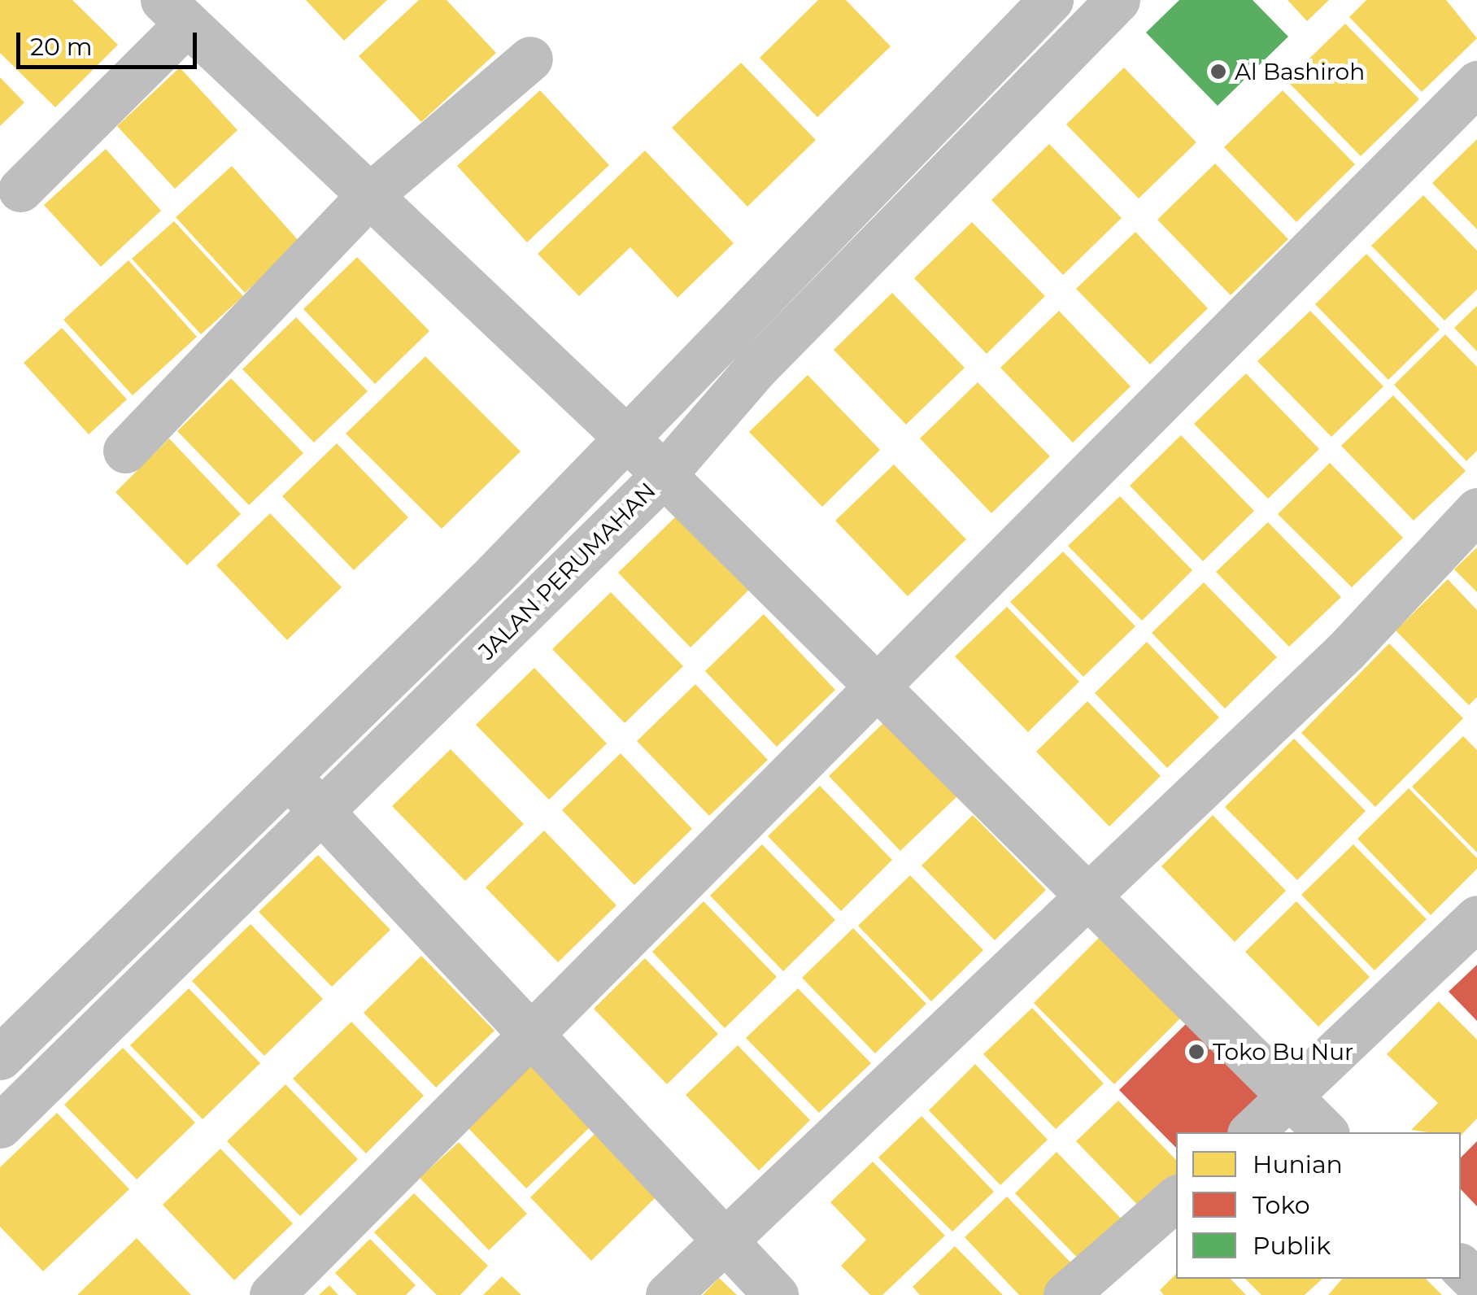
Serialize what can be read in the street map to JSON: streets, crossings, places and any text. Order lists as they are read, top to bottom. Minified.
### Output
{"streets":{"street":["JALAN PERUMAHAN"]},"places":["Al Bashiroh","Toko Bu Nur"],"legend":["Hunian","Toko","Publik"],"scale_bar":"20 m"}
